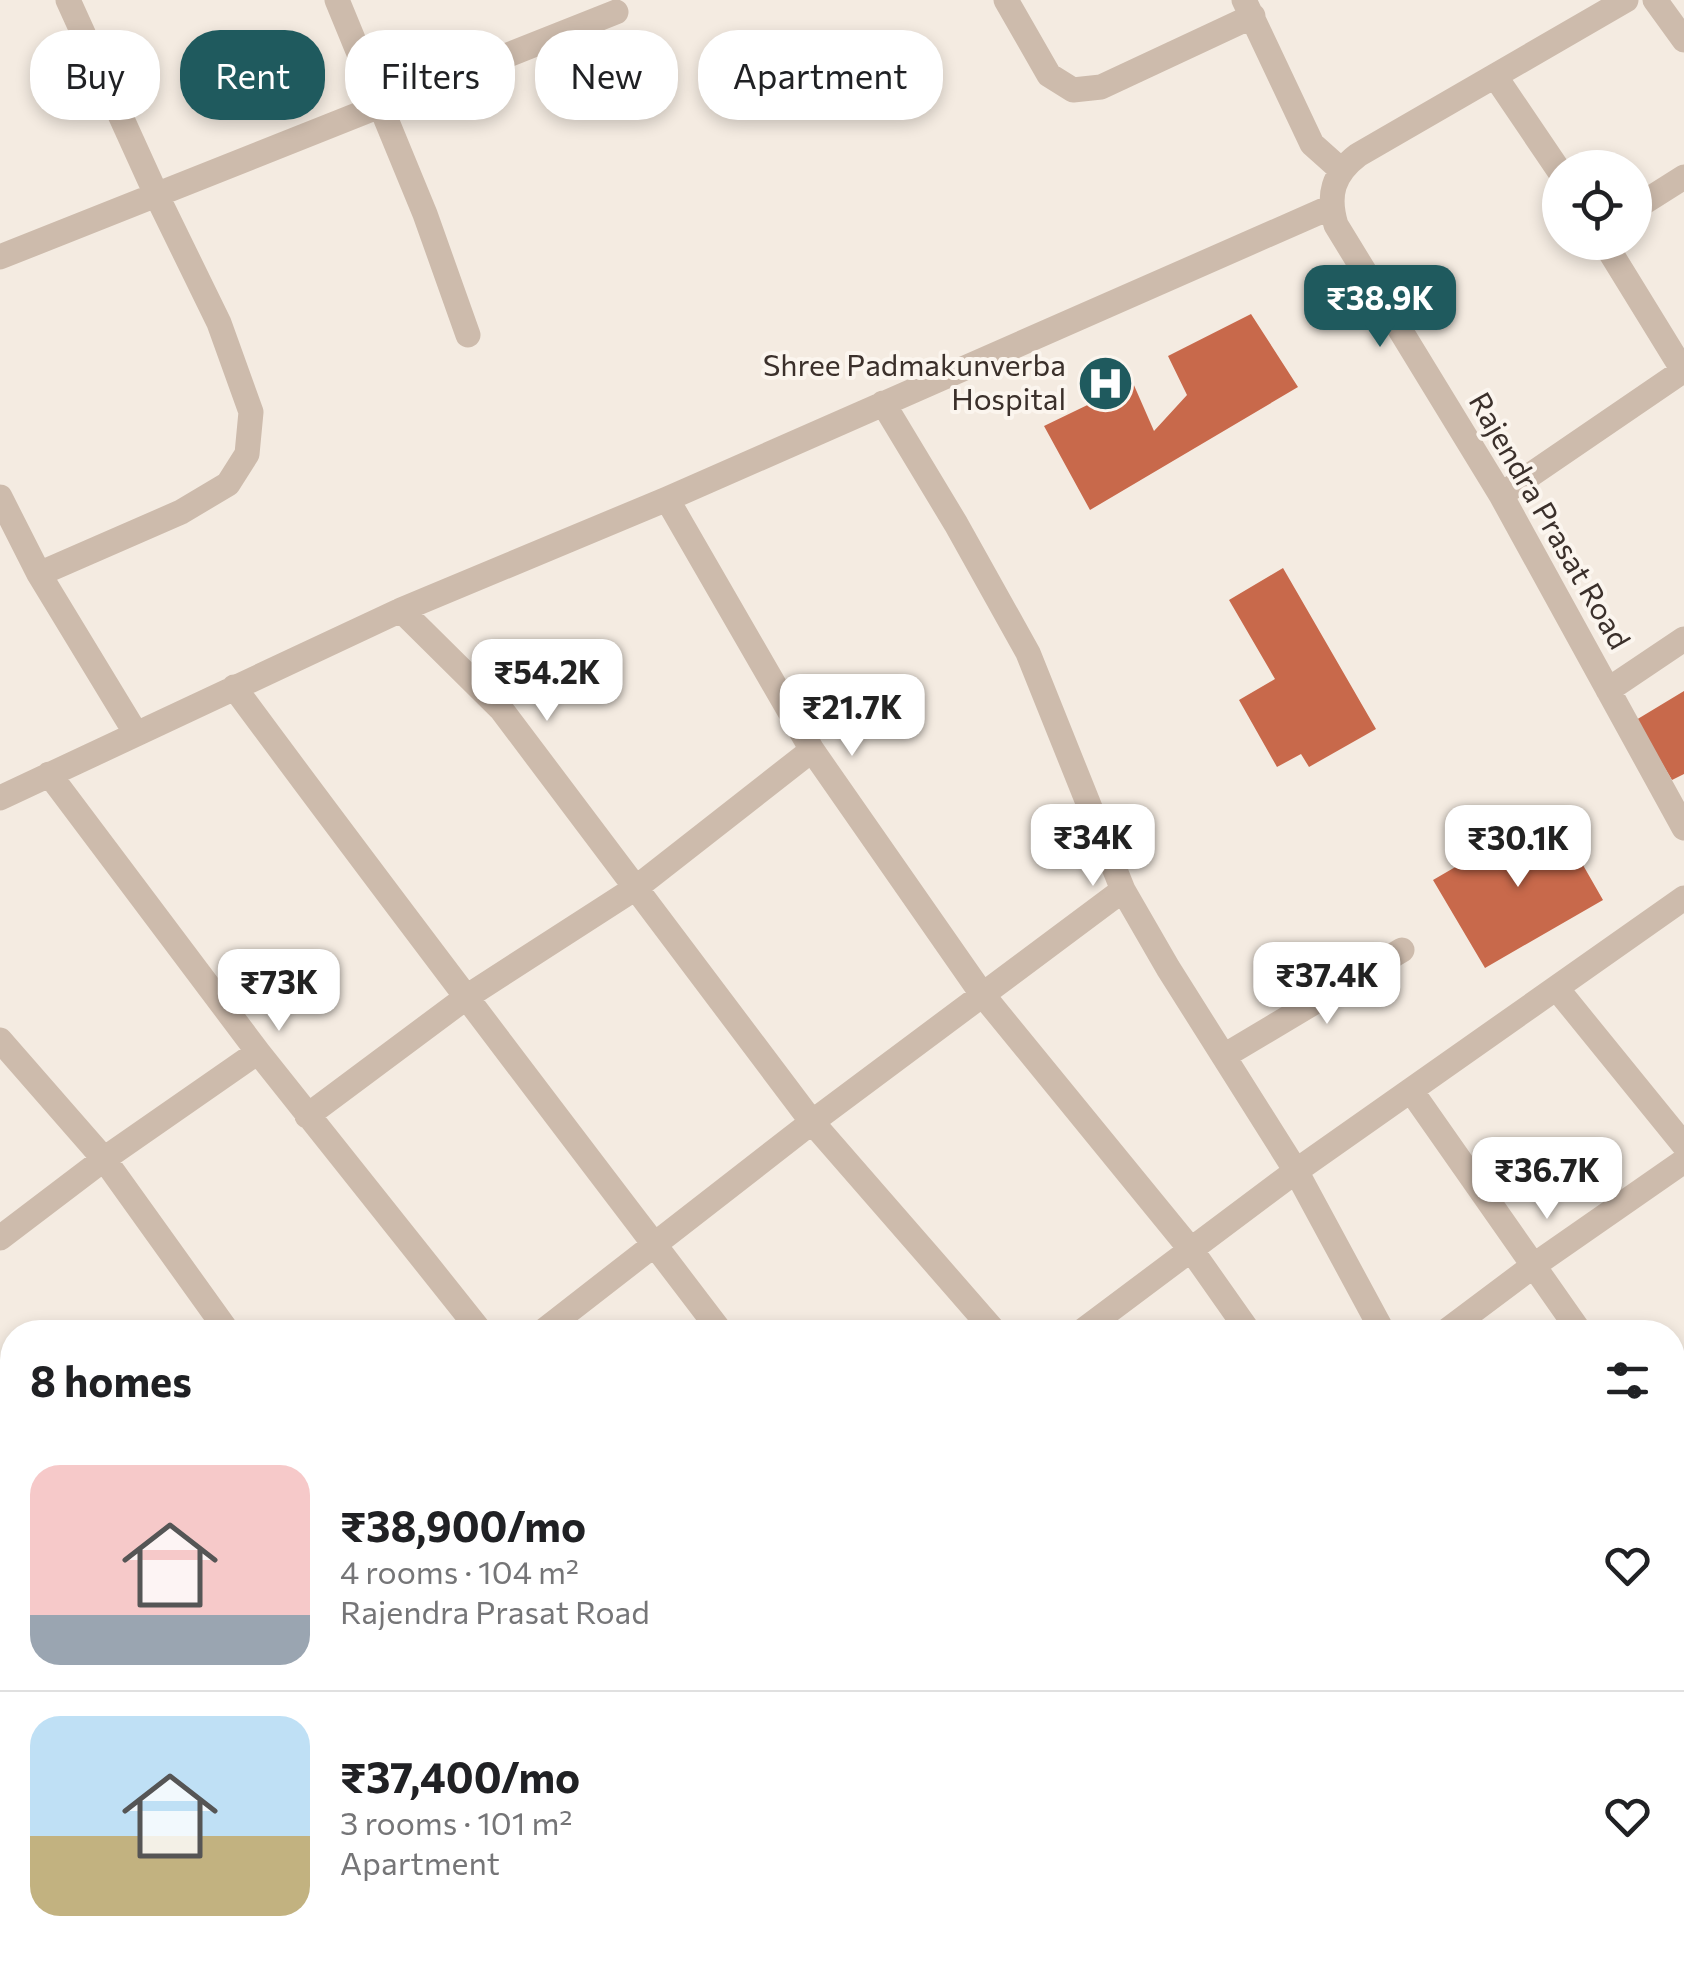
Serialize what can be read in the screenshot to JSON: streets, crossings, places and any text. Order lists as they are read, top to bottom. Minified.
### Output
{"streets":{"street":["Rajendra Prasat Road"]},"places":{"hospital":["Shree Padmakunverba Hospital"]},"page":{"chip":["Buy","Rent","Filters","New","Apartment"],"price":["₹38.9K","₹54.2K","₹21.7K","₹34K","₹30.1K","₹37.4K","₹73K","₹36.7K"],"heading":"8 homes","list":[{"name":"₹38,900/mo","note":"4 rooms · 104 m² · Rajendra Prasat Road"},{"name":"₹37,400/mo","note":"3 rooms · 101 m² · Apartment"}]}}
